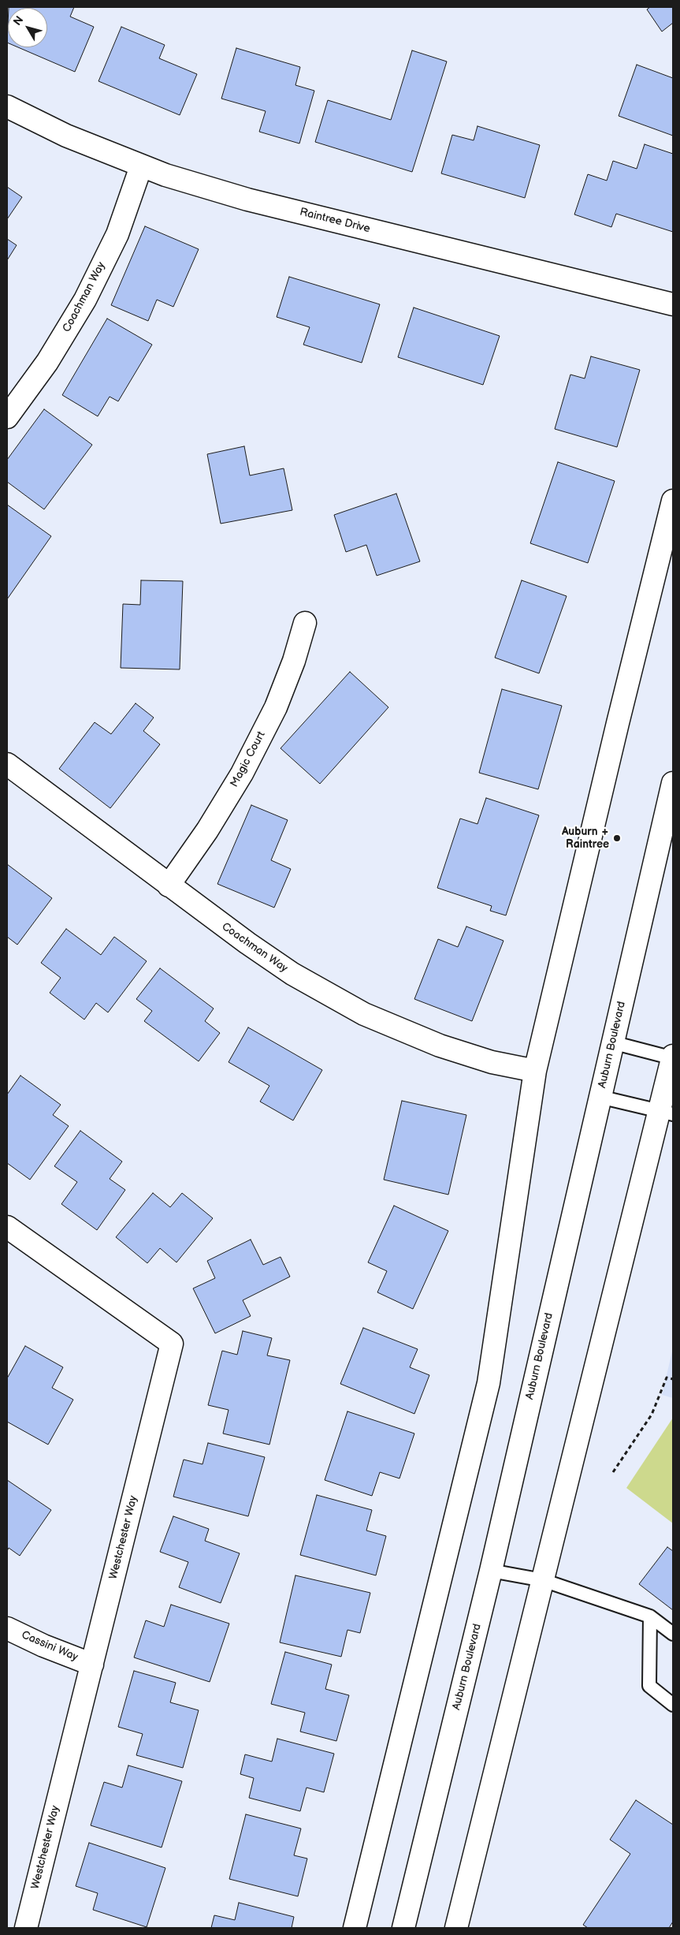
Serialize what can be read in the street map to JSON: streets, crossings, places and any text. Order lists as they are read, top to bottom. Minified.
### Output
{"streets":{"street":["Raintree Drive","Coachman Way","Magic Court","Auburn Boulevard","Westchester Way","Cassini Way"]},"crossings":[["Raintree Drive","Coachman Way"],["Coachman Way","Magic Court"],["Westchester Way","Cassini Way"]],"places":["Auburn + Raintree"],"north":"top left"}
